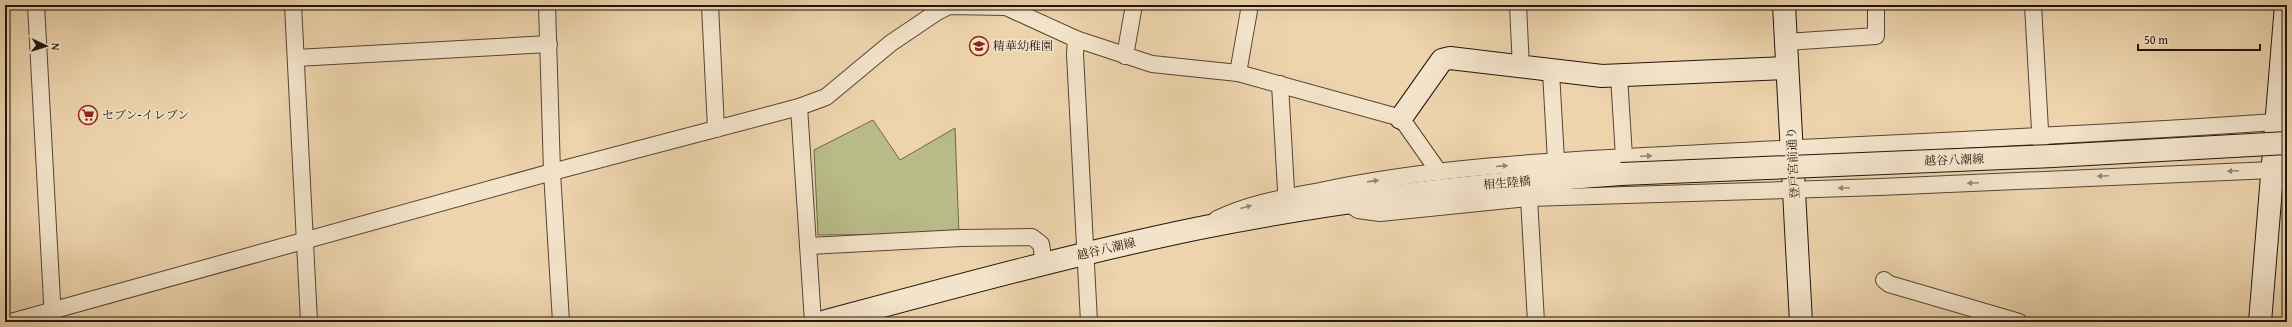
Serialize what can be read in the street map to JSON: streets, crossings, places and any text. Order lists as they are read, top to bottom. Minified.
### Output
{"streets":{"main road":["越谷八潮線","登戸宮前通り","相生陸橋"]},"crossings":[["越谷八潮線","相生陸橋"]],"places":{"school or university":["精華幼稚園"],"supermarket":["セブン-イレブン"]},"scale_bar":"50 m","north":"right"}
